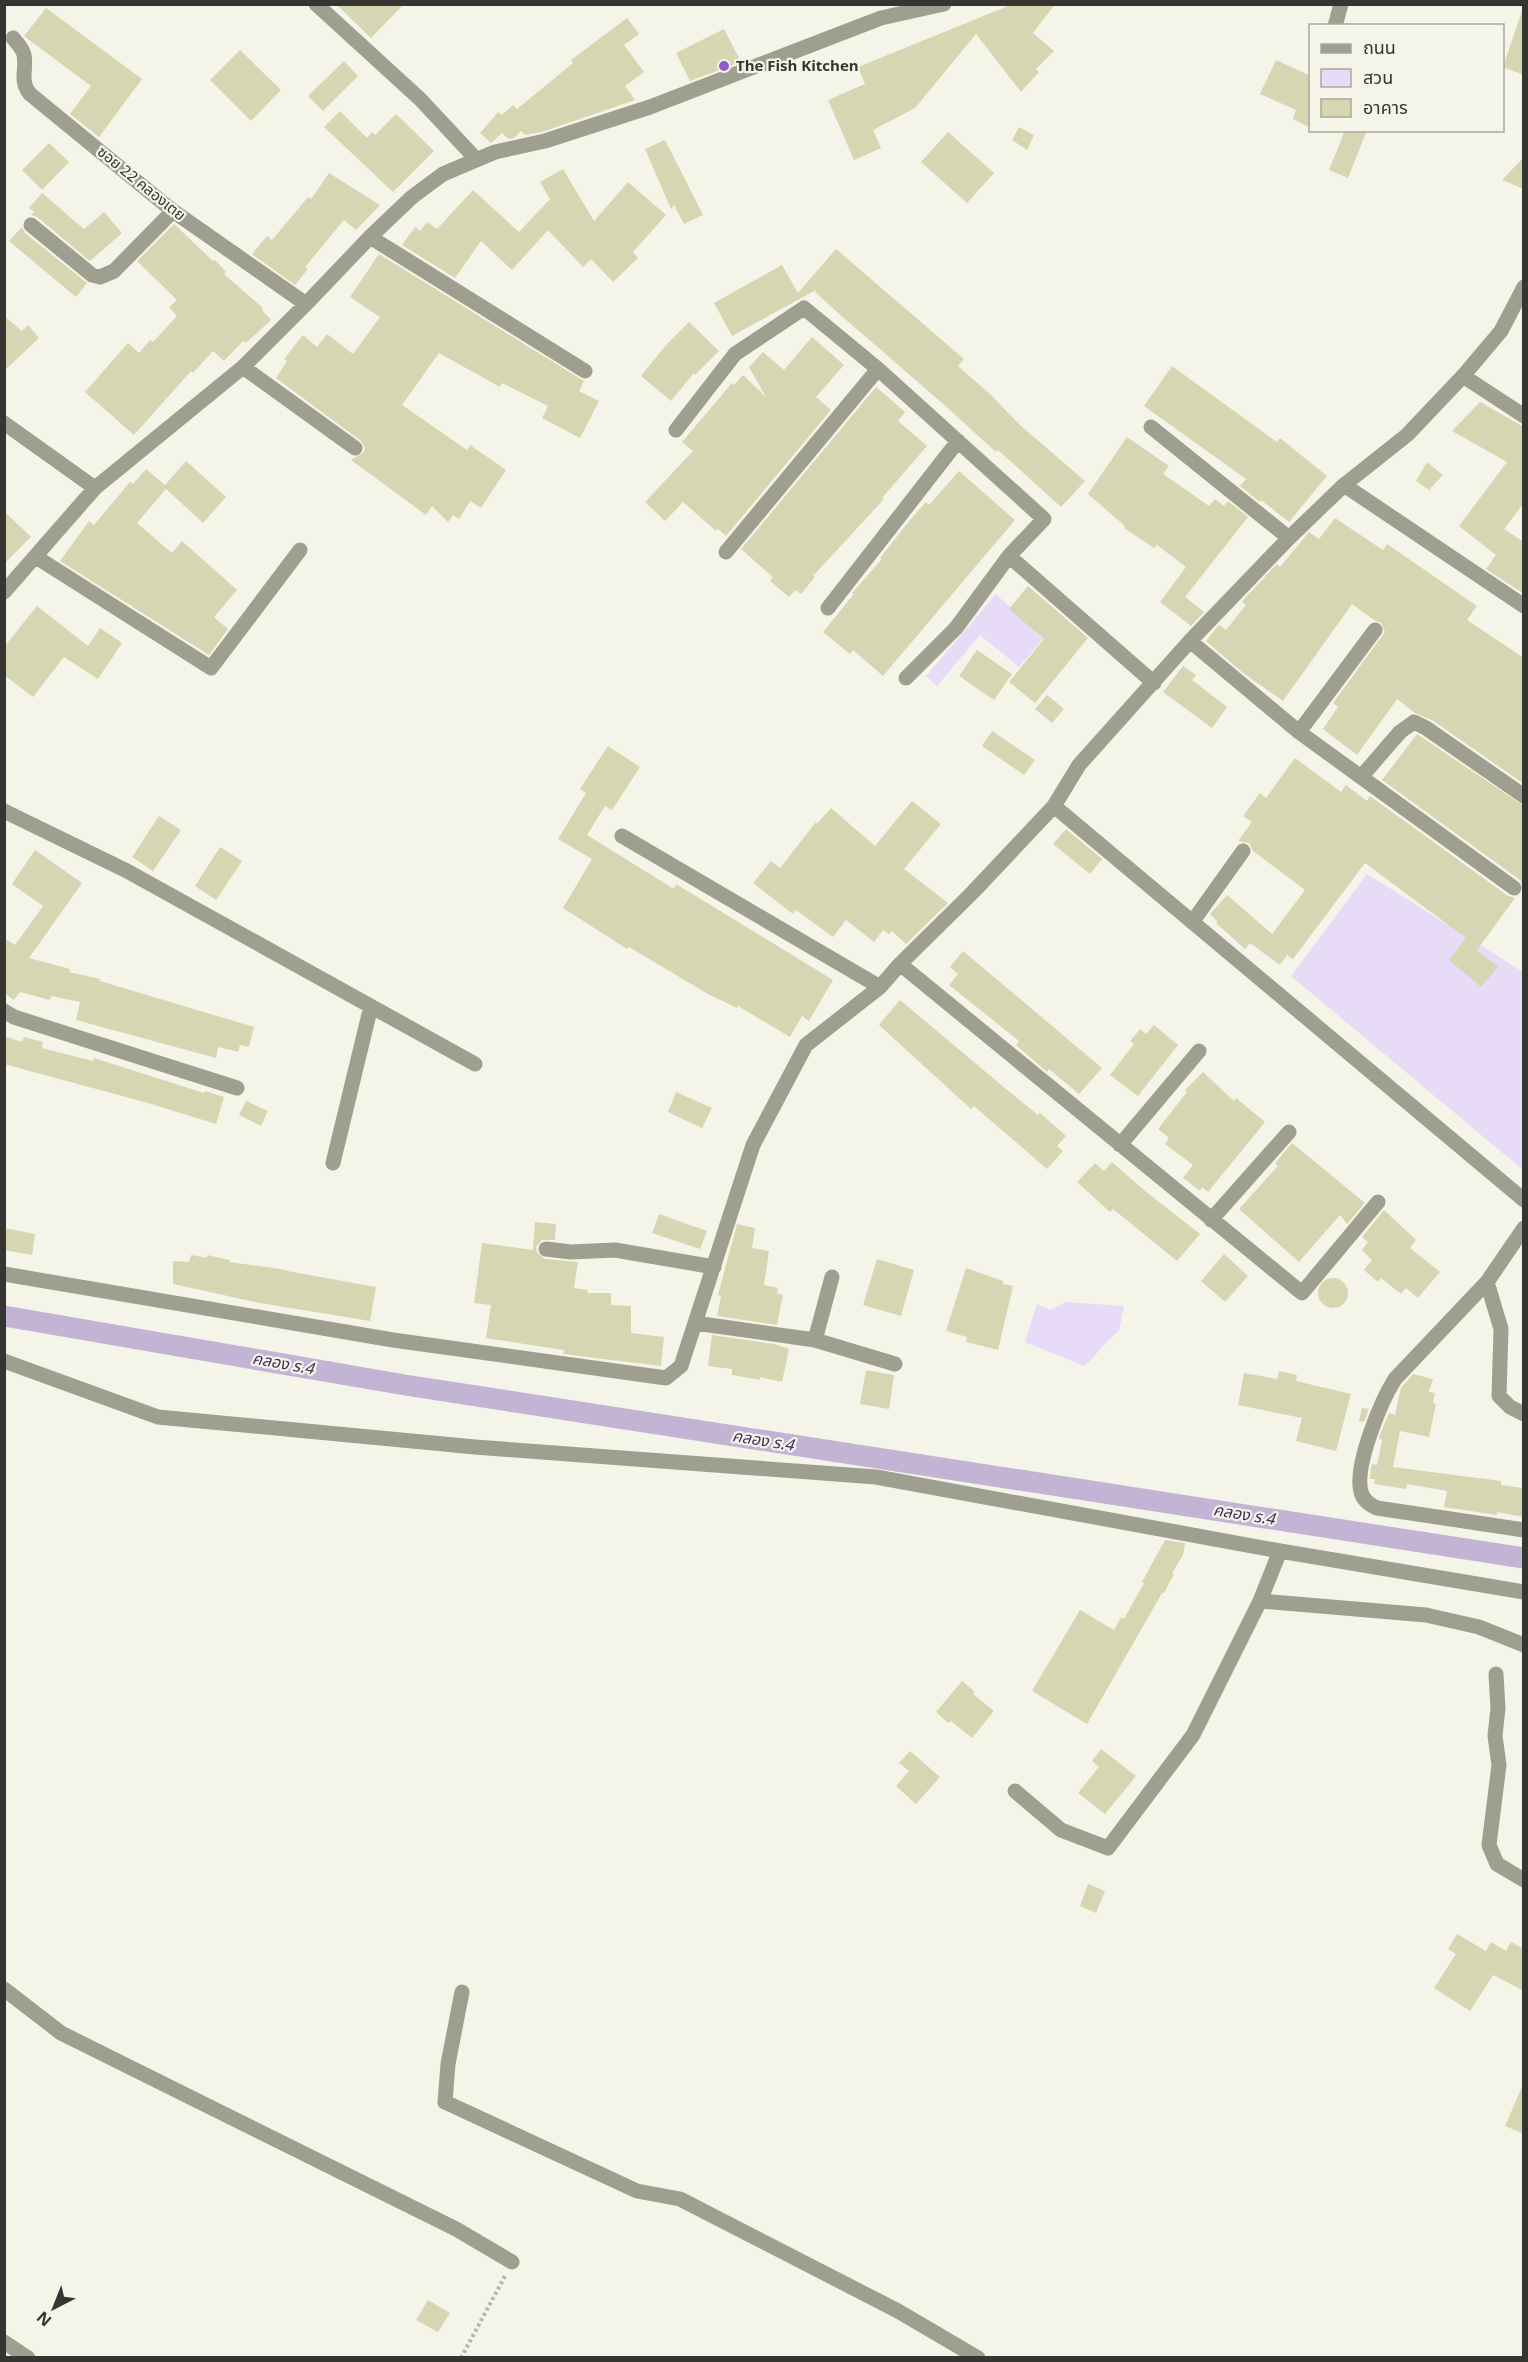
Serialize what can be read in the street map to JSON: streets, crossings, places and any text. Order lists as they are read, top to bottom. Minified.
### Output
{"streets":{"street":["ซอย 22 คลองเตย"]},"water":["คลอง ร.4"],"places":["The Fish Kitchen"],"legend":["ถนน","สวน","อาคาร"],"north":"bottom left"}
